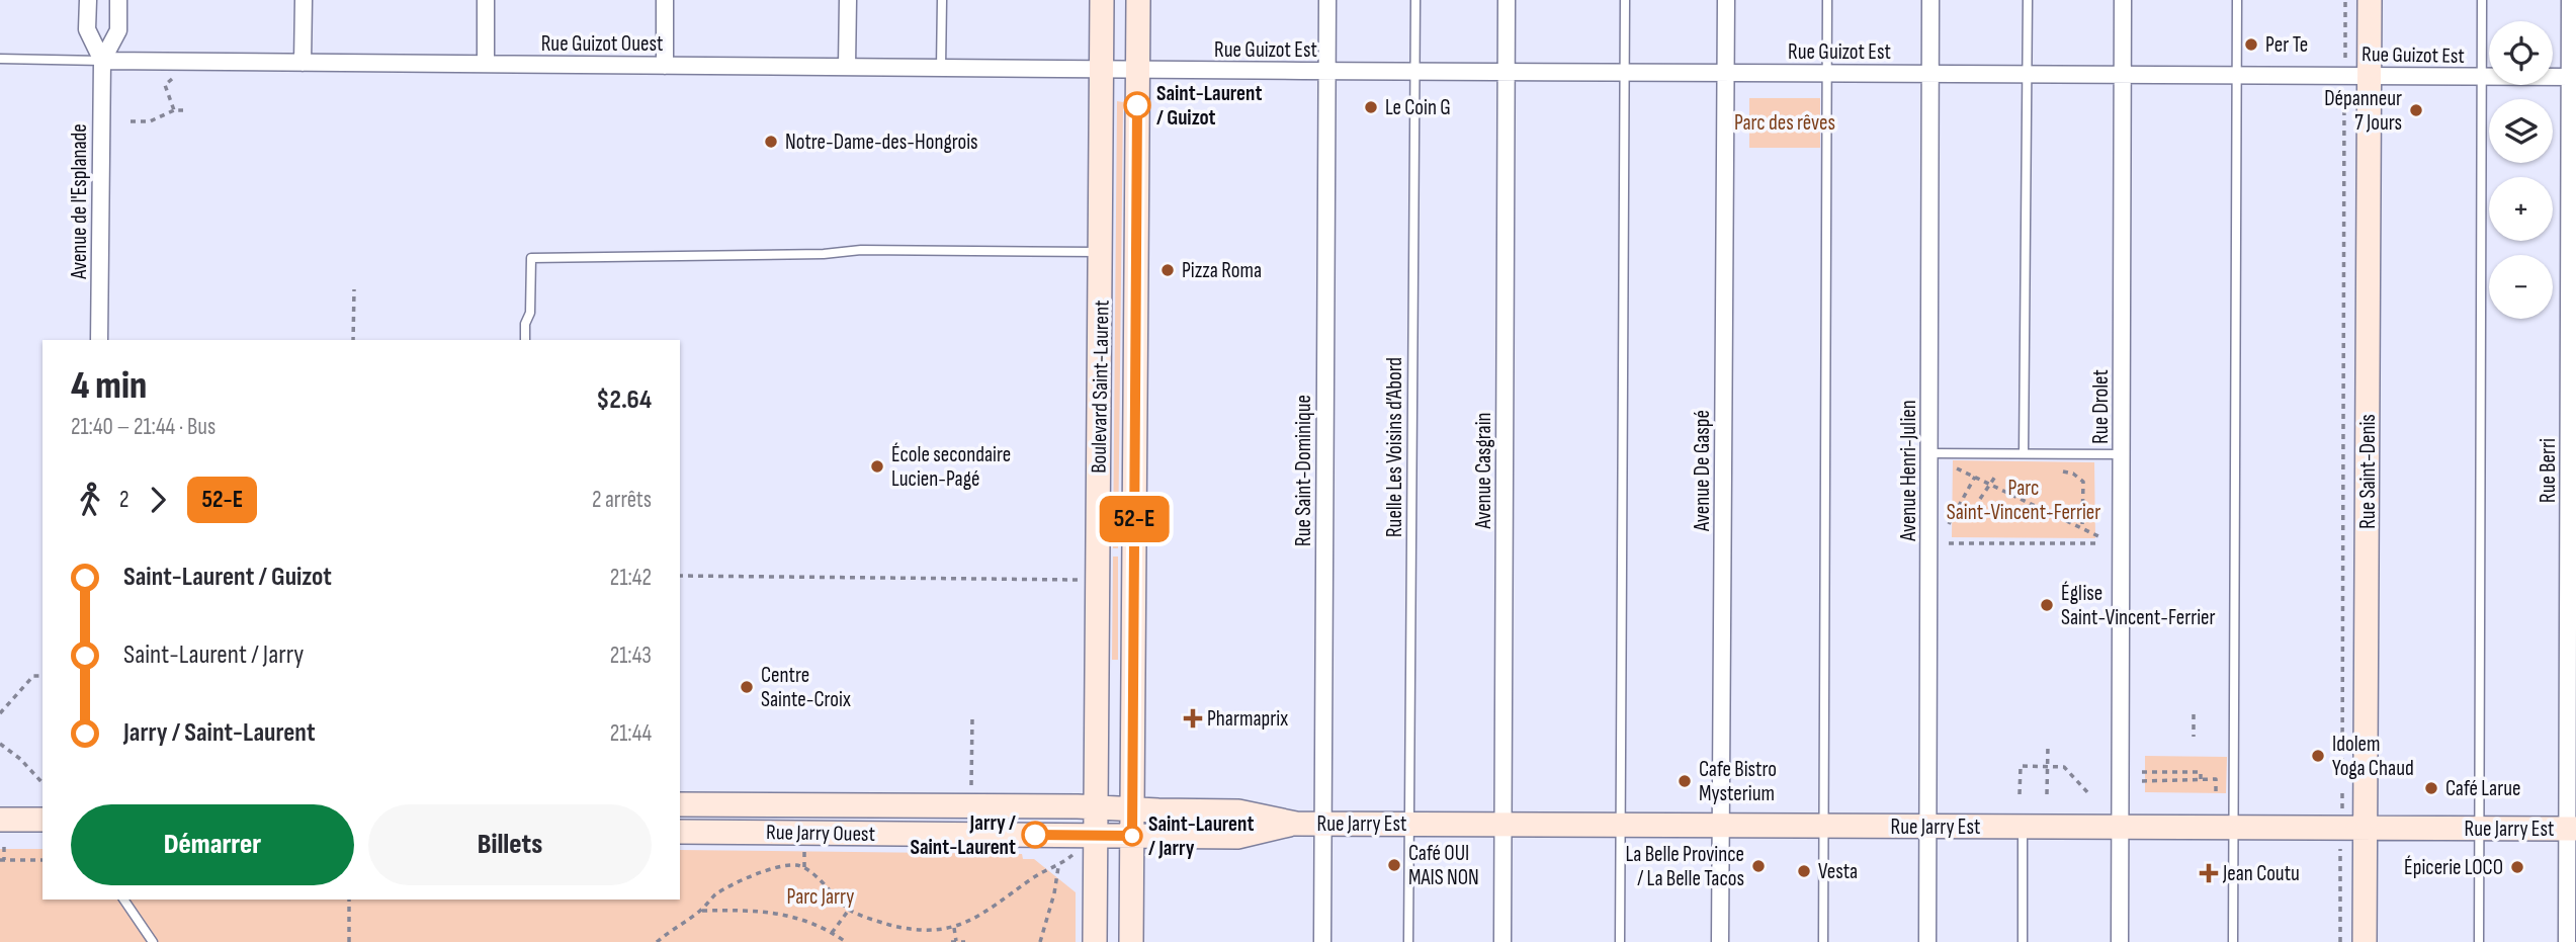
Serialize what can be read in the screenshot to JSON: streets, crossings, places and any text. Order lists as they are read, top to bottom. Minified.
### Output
{"streets":{"main road":["Boulevard Saint-Laurent","Rue Saint-Denis","Rue Jarry Est","Rue Jarry Ouest"],"street":["Rue Guizot Ouest","Rue Guizot Est","Avenue de l'Esplanade","Rue Drolet","Rue Saint-Dominique","Avenue Casgrain","Avenue De Gaspé","Avenue Henri-Julien","Rue Berri"],"lane":["Ruelle Les Voisins d’Abord"]},"crossings":[["Rue Guizot Ouest","Rue Guizot Est"],["Rue Guizot Ouest","Avenue de l'Esplanade"],["Rue Guizot Ouest","Boulevard Saint-Laurent"],["Rue Guizot Est","Boulevard Saint-Laurent"],["Rue Guizot Est","Rue Drolet"],["Rue Guizot Est","Ruelle Les Voisins d’Abord"],["Rue Guizot Est","Rue Saint-Dominique"],["Rue Guizot Est","Avenue Casgrain"],["Rue Guizot Est","Avenue De Gaspé"],["Rue Guizot Est","Avenue Henri-Julien"],["Rue Guizot Est","Rue Berri"],["Rue Guizot Est","Rue Saint-Denis"],["Boulevard Saint-Laurent","Rue Jarry Est"],["Boulevard Saint-Laurent","Rue Jarry Ouest"],["Rue Drolet","Rue Jarry Est"],["Ruelle Les Voisins d’Abord","Rue Jarry Est"],["Rue Saint-Dominique","Rue Jarry Est"],["Avenue Casgrain","Rue Jarry Est"],["Avenue De Gaspé","Rue Jarry Est"],["Avenue Henri-Julien","Rue Jarry Est"],["Rue Berri","Rue Jarry Est"],["Rue Saint-Denis","Rue Jarry Est"],["Rue Jarry Est","Rue Jarry Ouest"]],"parks":["Parc des rêves","Parc Saint-Vincent-Ferrier","Parc Jarry"],"places":{"other":["Per Te","Saint-Laurent / Guizot","Le Coin G","Dépanneur 7 Jours","Notre-Dame-des-Hongrois","Pizza Roma","École secondaire Lucien-Pagé","Église Saint-Vincent-Ferrier","Centre Sainte-Croix","Idolem Yoga Chaud","Cafe Bistro Mysterium","Café Larue","Jarry / Saint-Laurent","Saint-Laurent / Jarry","Café OUI MAIS NON","La Belle Province / La Belle Tacos","Épicerie LOCO","Vesta"],"health":["Pharmaprix","Jean Coutu"]},"lines":["bus line 52-E"],"page":{"on_map":"52-E","map_buttons":["+","−"],"heading":["4 min","21:40 – 21:44 · Bus","$2.64"],"legs":["2","52-E","2 arrêts"],"list":[{"name":"Saint-Laurent / Guizot","value":"21:42"},{"name":"Saint-Laurent / Jarry","value":"21:43"},{"name":"Jarry / Saint-Laurent","value":"21:44"}],"buttons":["Démarrer","Billets"]}}
